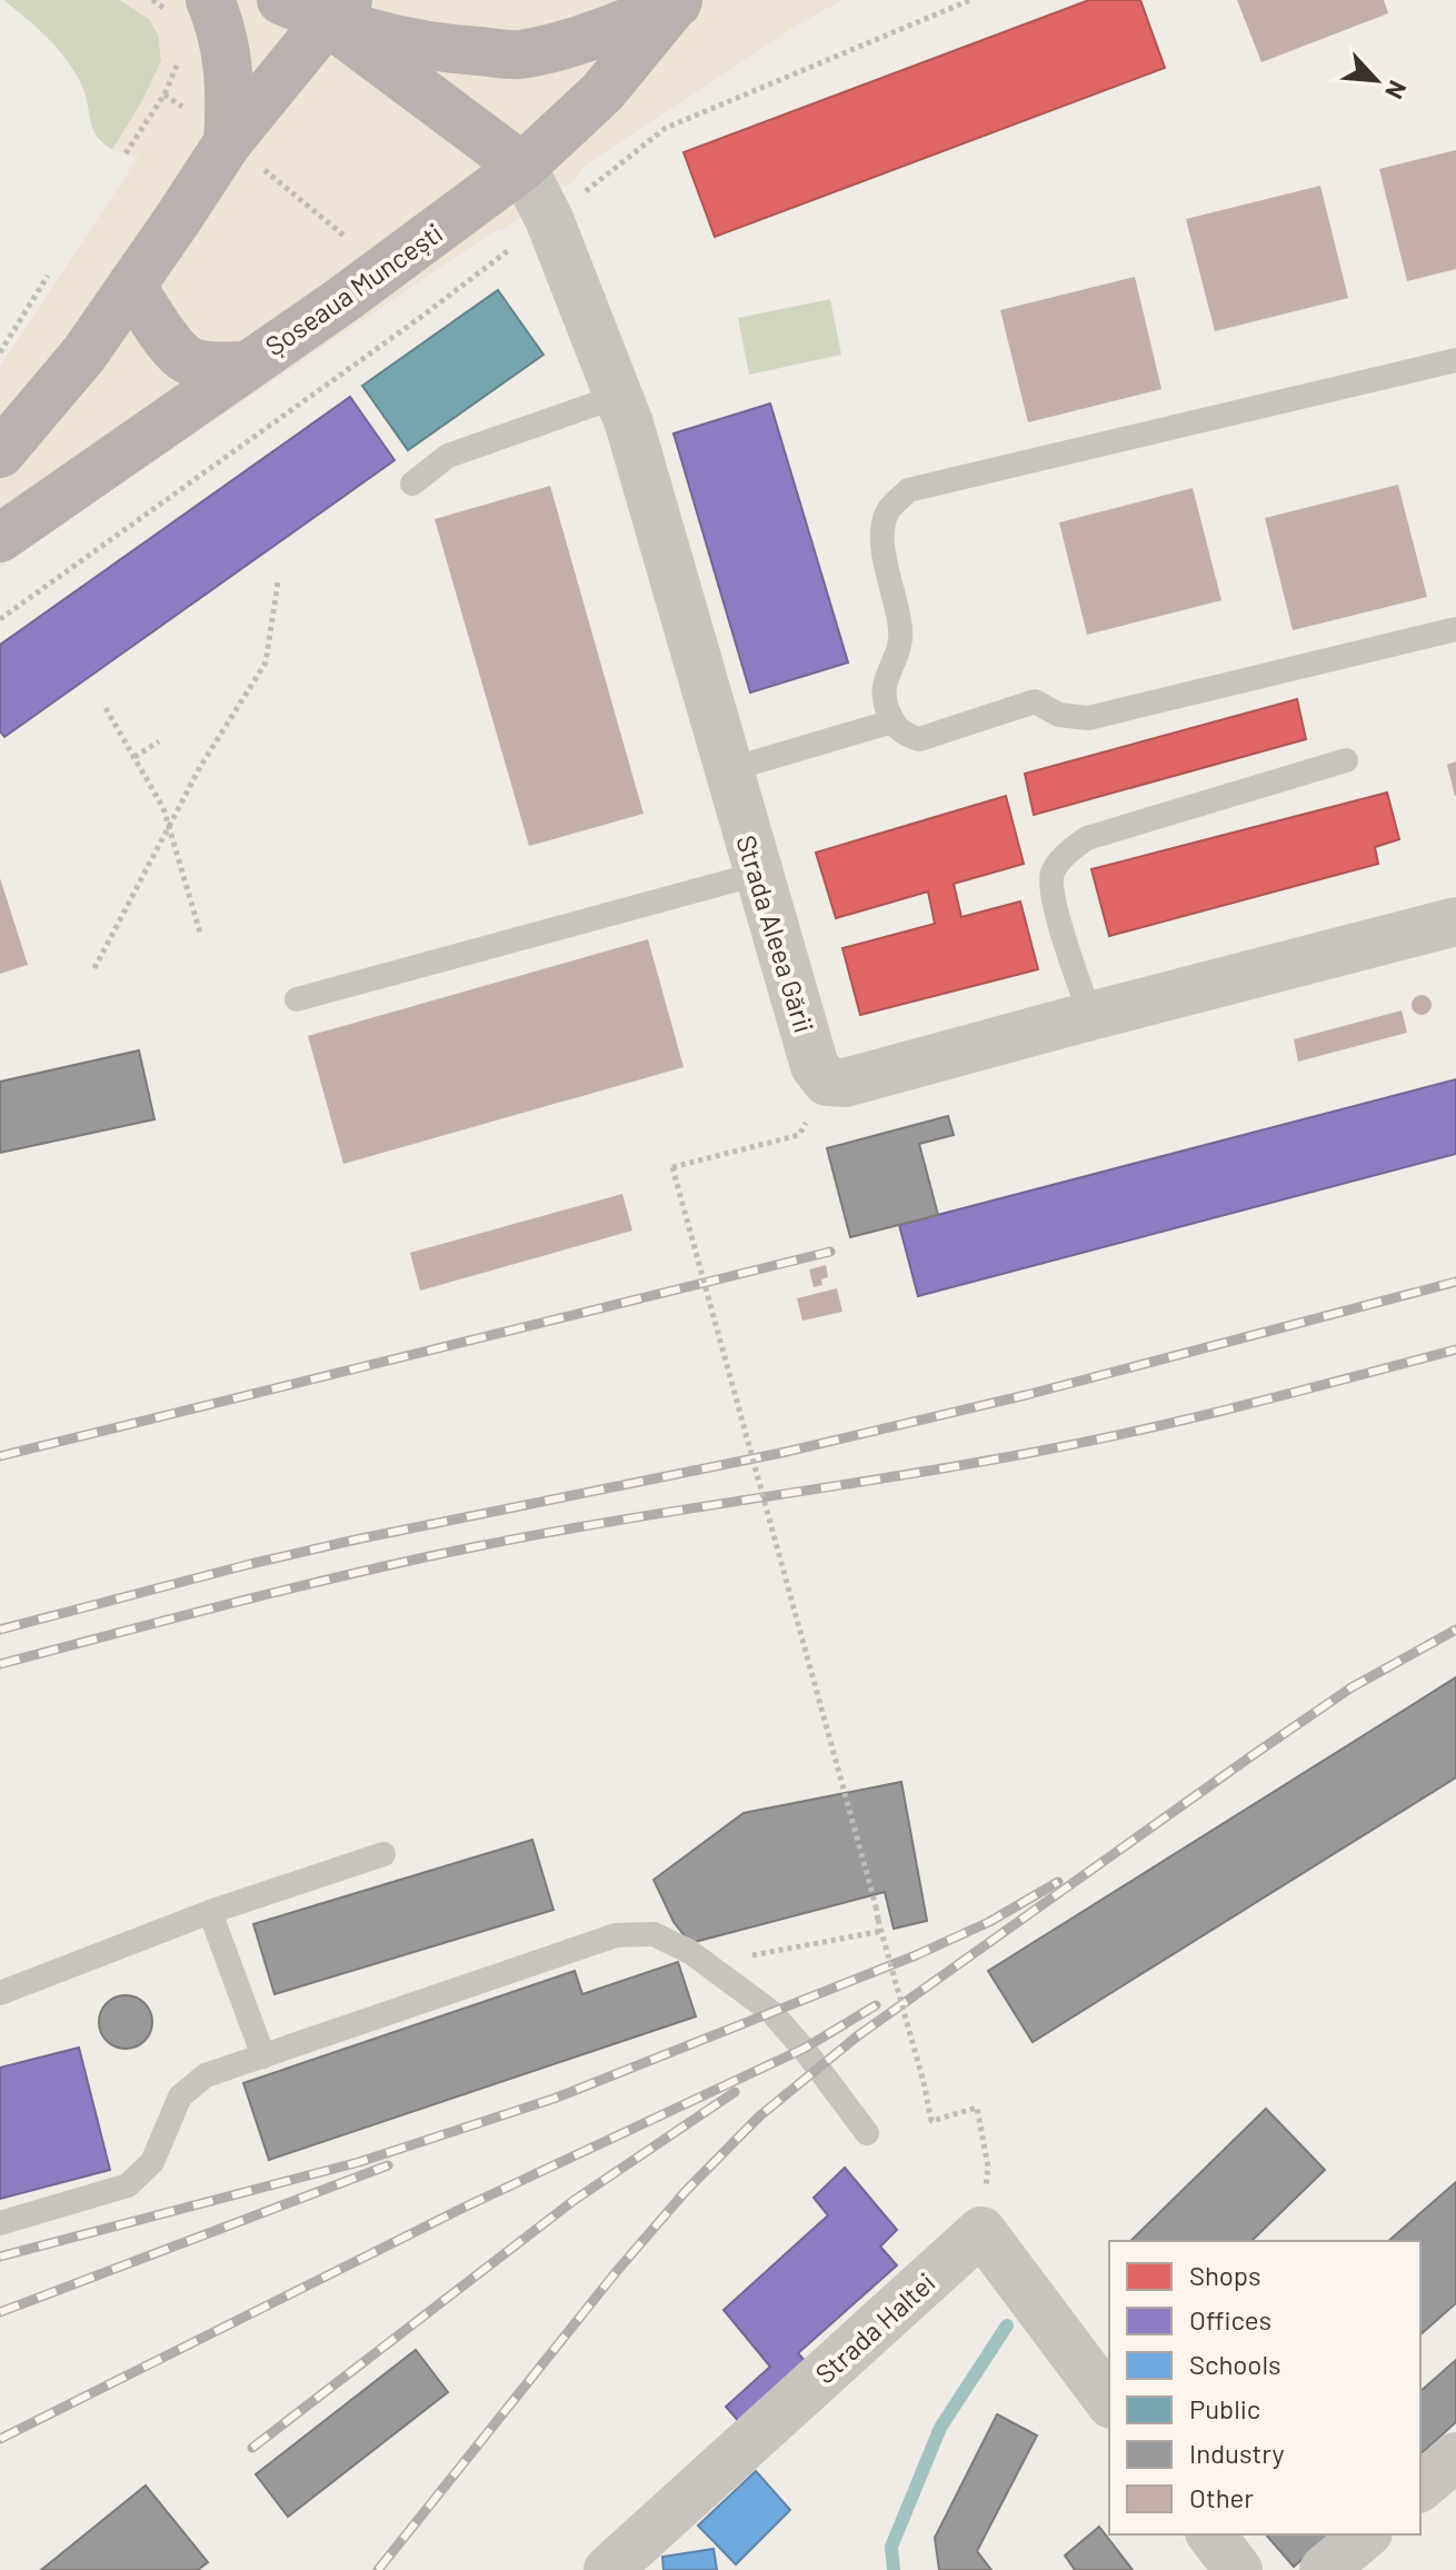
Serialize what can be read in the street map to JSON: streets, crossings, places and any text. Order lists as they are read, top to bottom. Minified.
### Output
{"streets":{"main road":["Șoseaua Muncești"],"street":["Strada Aleea Gării","Strada Haltei"]},"crossings":[["Șoseaua Muncești","Strada Aleea Gării"]],"legend":["Shops","Offices","Schools","Public","Industry","Other"],"north":"bottom right"}
